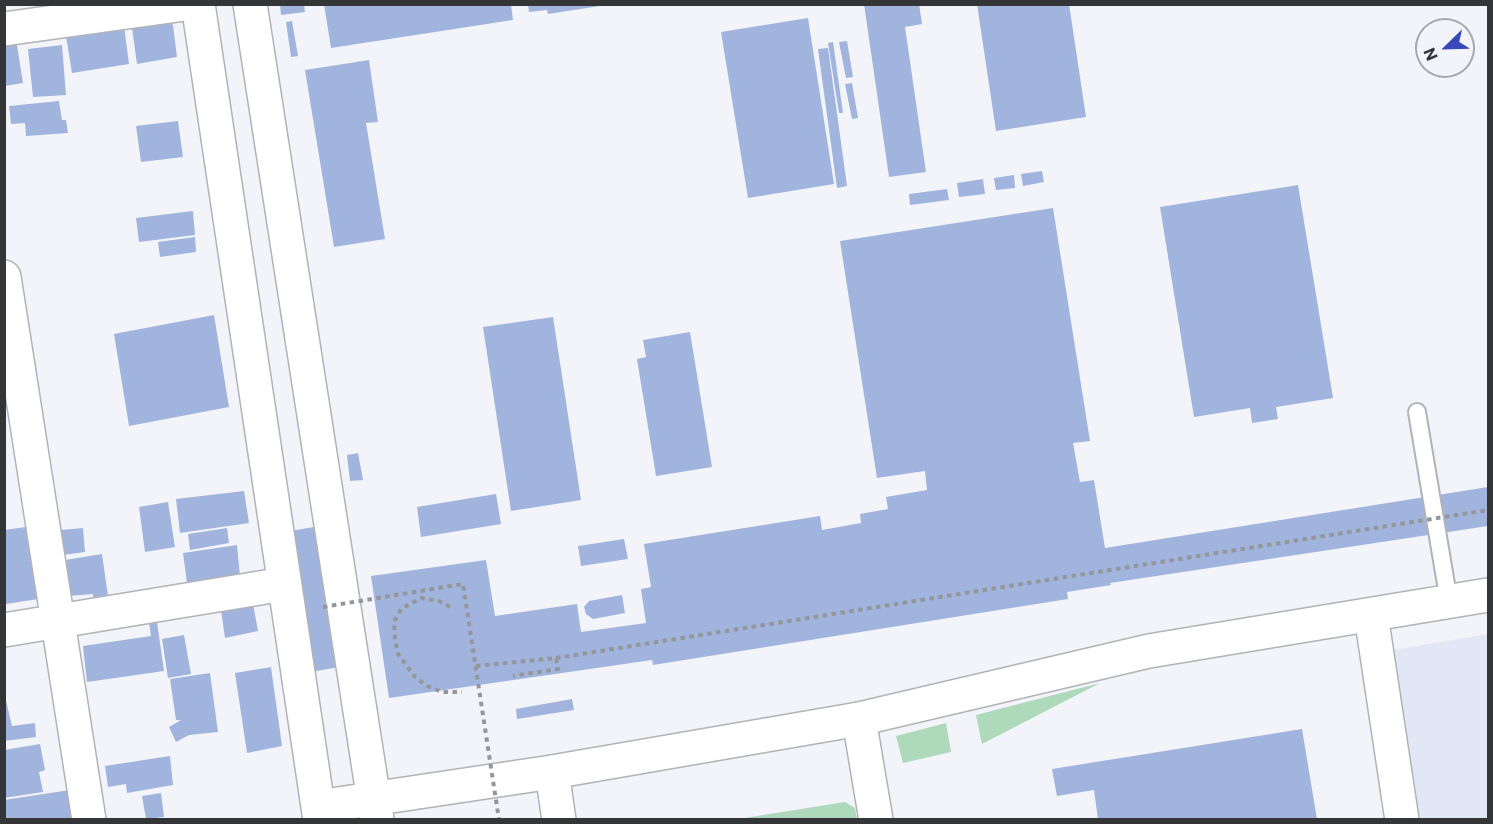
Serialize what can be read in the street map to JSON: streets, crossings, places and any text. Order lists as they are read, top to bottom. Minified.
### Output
{"north":"bottom left"}
